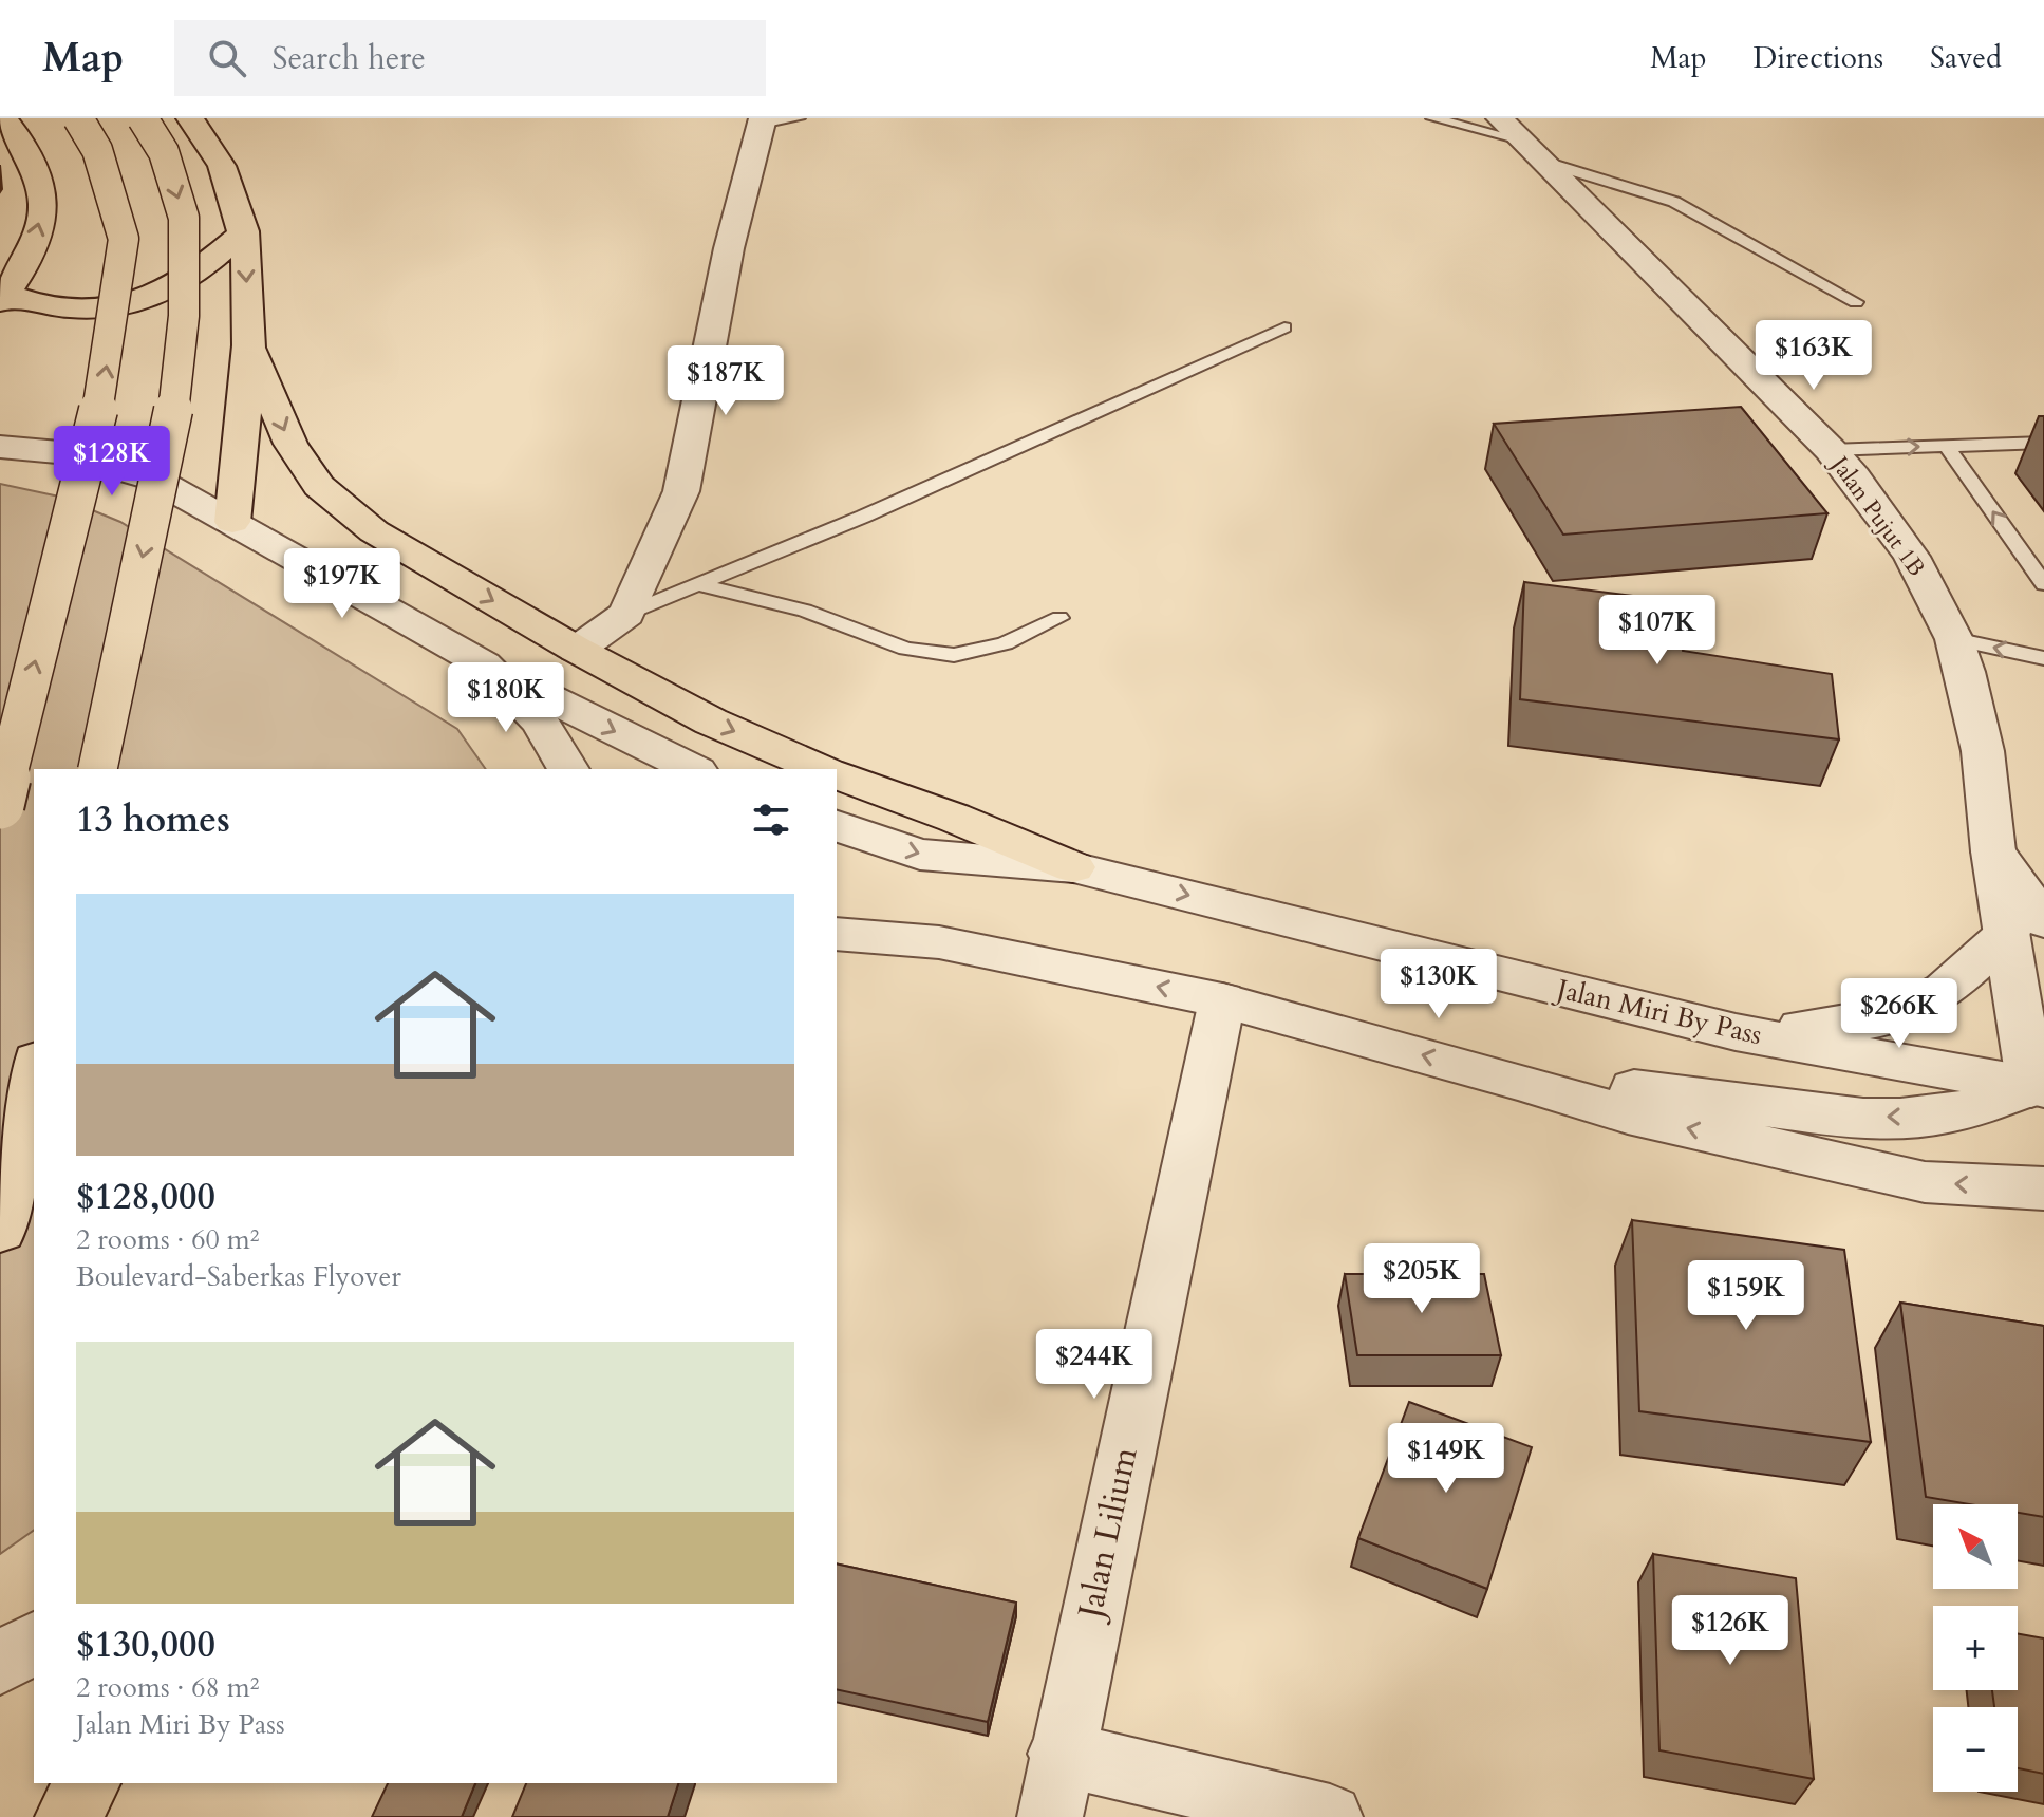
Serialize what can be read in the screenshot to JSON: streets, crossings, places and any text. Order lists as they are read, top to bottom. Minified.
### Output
{"streets":{"street":["Jalan Pujut 1B","Jalan Miri By Pass","Jalan Lilium"]},"crossings":[["Jalan Pujut 1B","Jalan Miri By Pass"]],"north":"top left","page":{"header":"Map","search":"Search here","nav":["Map","Directions","Saved"],"price":["$163K","$187K","$128K","$197K","$107K","$180K","$130K","$266K","$205K","$159K","$244K","$149K","$126K"],"heading":"13 homes","list":[{"name":"$128,000","note":"2 rooms · 60 m² · Boulevard-Saberkas Flyover"},{"name":"$130,000","note":"2 rooms · 68 m² · Jalan Miri By Pass"}],"map_buttons":["+","−"]}}
